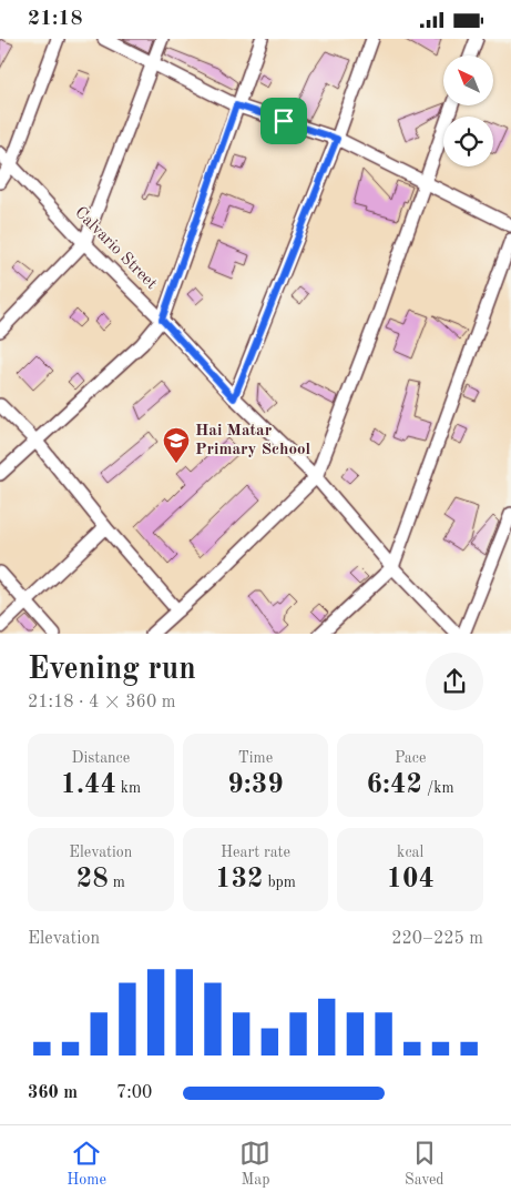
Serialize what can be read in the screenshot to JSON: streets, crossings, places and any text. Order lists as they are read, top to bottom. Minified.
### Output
{"streets":{"street":["Calvario Street"]},"places":{"school or university":["Hai Matar Primary School"]},"north":"top left","page":{"status":"21:18","heading":["Evening run","21:18 · 4 × 360 m"],"stats":[["Distance","1.44 km"],["Time","9:39"],["Pace","6:42 /km"],["Elevation","28 m"],["Heart rate","132 bpm"],["kcal","104"]],"chart":["Elevation","220–225 m"],"list":[{"name":"360 m","note":"7:00"}],"tabs":["Home","Map","Saved"]}}
